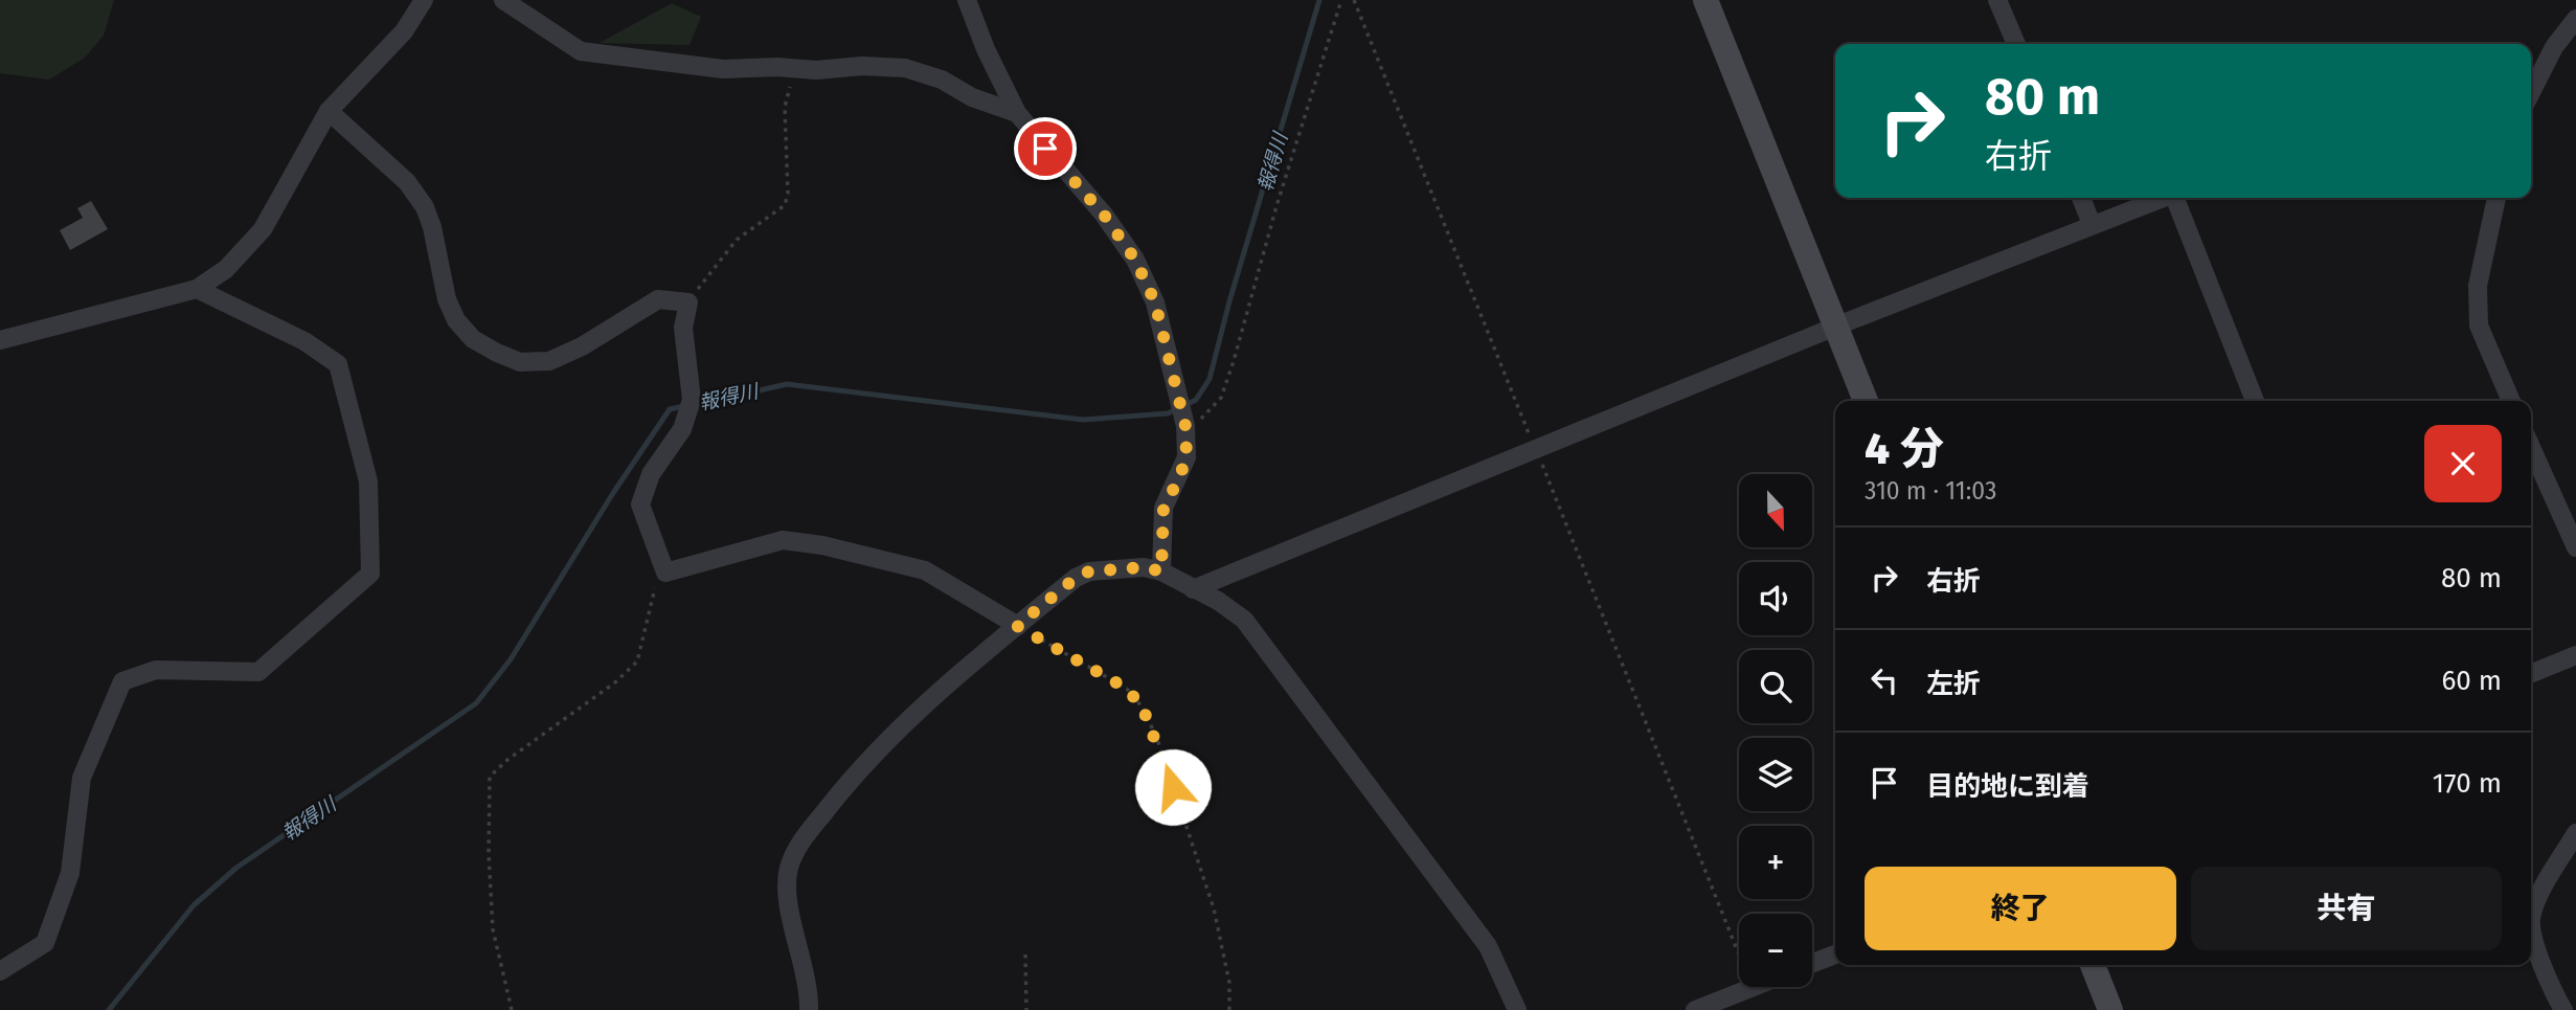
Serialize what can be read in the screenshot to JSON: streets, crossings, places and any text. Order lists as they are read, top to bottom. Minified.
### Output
{"water":["報得川"],"north":"bottom","page":{"turn":["80 m","右折"],"heading":["4 分","310 m · 11:03"],"map_buttons":["+","−"],"list":[{"name":"右折","value":"80 m"},{"name":"左折","value":"60 m"},{"name":"目的地に到着","value":"170 m"}],"buttons":["終了","共有"]}}
